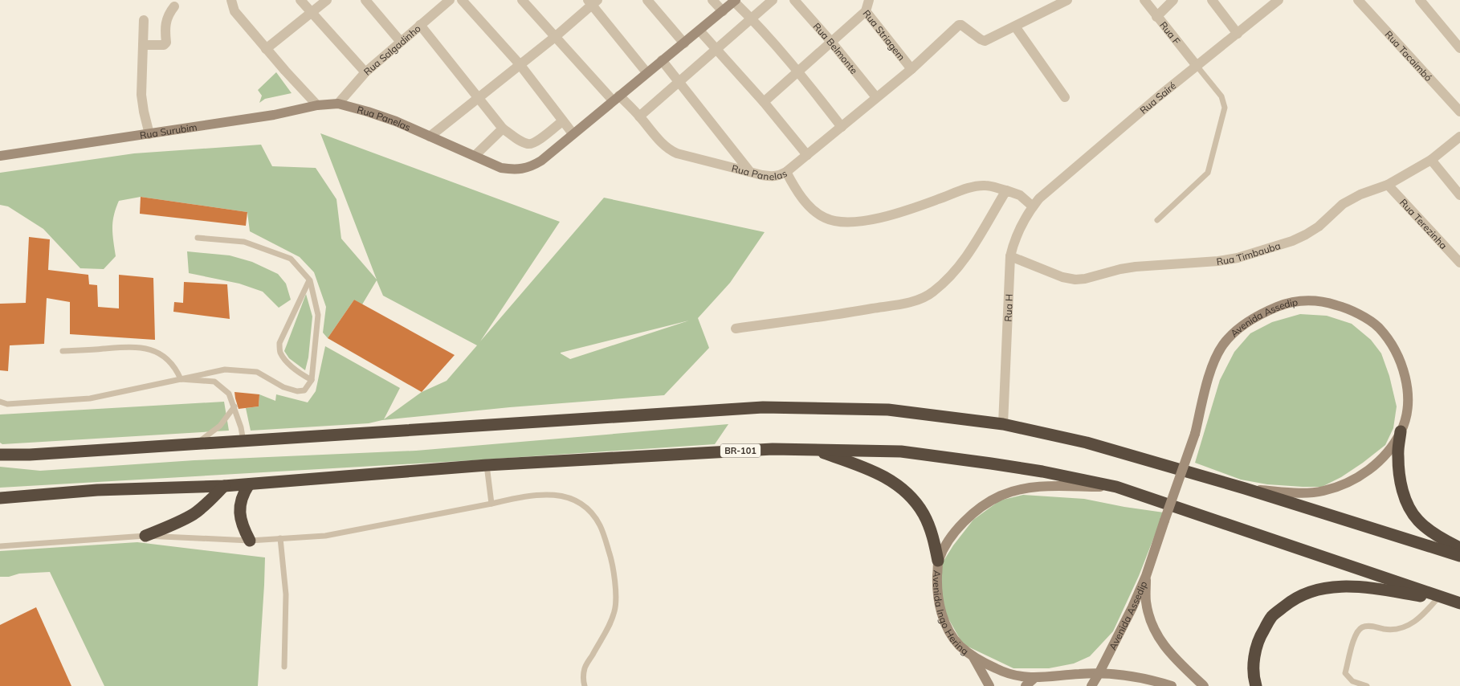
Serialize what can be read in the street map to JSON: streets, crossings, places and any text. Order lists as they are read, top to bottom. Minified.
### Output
{"streets":{"highway":["BR-101"],"main road":["Rua Panelas","Rua Surubim","Avenida Assedip","Avenida Ingo Hering"],"street":["Rua F","Rua Striagem","Rua Belmonte","Rua Salgadinho","Rua Tacaimbó","Rua Sairé","Rua Terezinha","Rua Timbauba","Rua H"]},"crossings":[["Rua F","Rua Sairé"],["Rua Striagem","Rua Panelas"],["Rua Belmonte","Rua Panelas"],["Rua Salgadinho","Rua Panelas"],["Rua Salgadinho","Rua Surubim"],["Rua Sairé","Rua H"],["Rua Panelas","Rua Surubim"],["Rua Terezinha","Rua Timbauba"],["Rua Timbauba","Rua H"],["Avenida Assedip","Avenida Ingo Hering"],["BR-101","Avenida Ingo Hering"]]}
